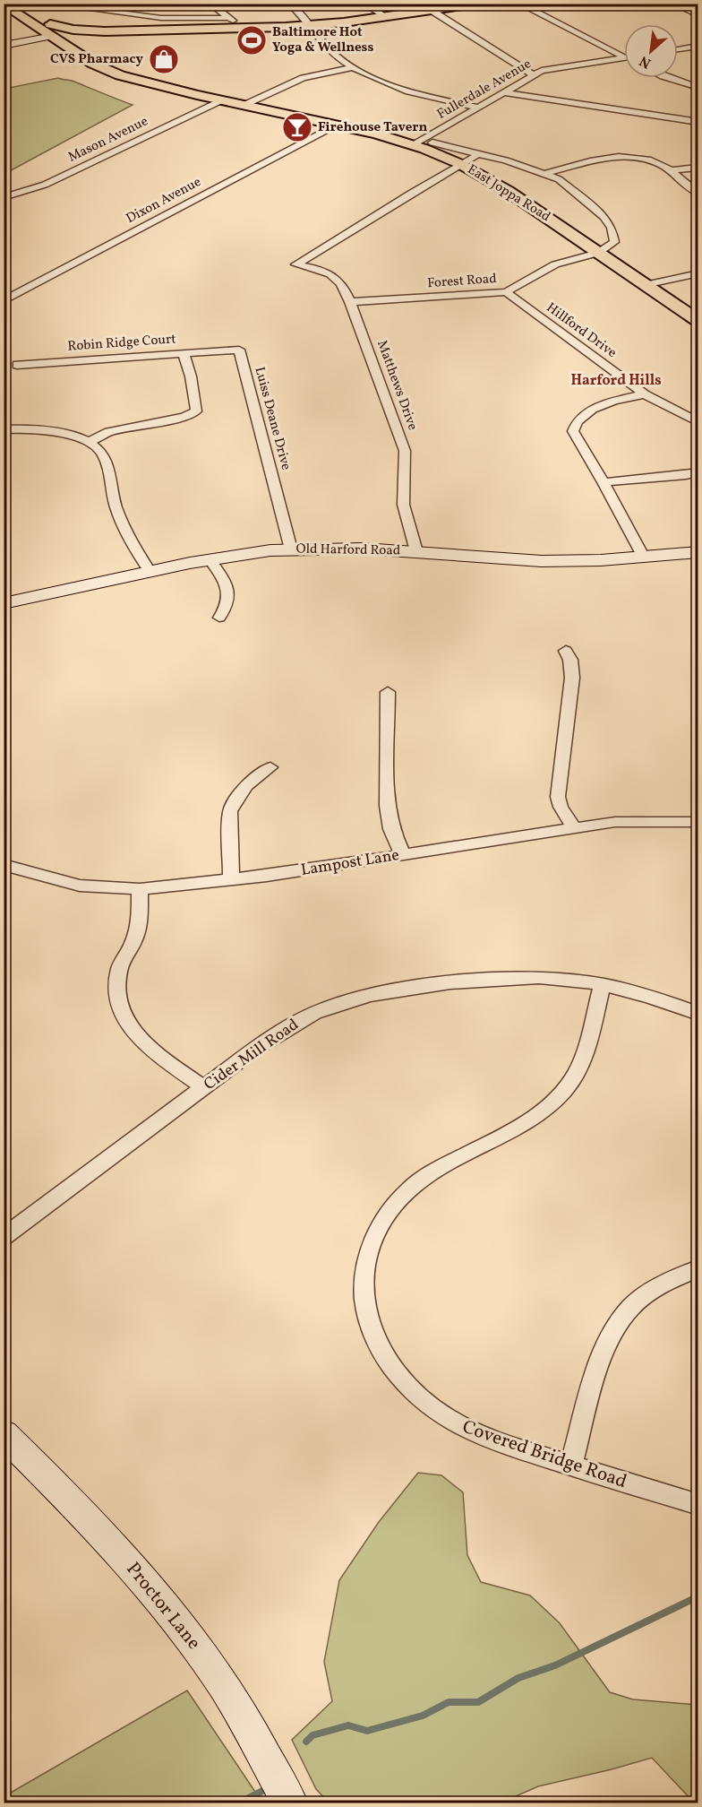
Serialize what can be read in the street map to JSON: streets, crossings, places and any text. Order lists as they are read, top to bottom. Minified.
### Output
{"streets":{"main road":["East Joppa Road"],"street":["Fullerdale Avenue","Mason Avenue","Dixon Avenue","Forest Road","Hillford Drive","Robin Ridge Court","Matthews Drive","Luiss Deane Drive","Old Harford Road","Lampost Lane","Cider Mill Road","Covered Bridge Road","Proctor Lane"]},"crossings":[["Fullerdale Avenue","East Joppa Road"],["Mason Avenue","East Joppa Road"],["East Joppa Road","Dixon Avenue"],["East Joppa Road","Forest Road"],["East Joppa Road","Matthews Drive"],["Forest Road","Hillford Drive"],["Forest Road","Matthews Drive"],["Robin Ridge Court","Luiss Deane Drive"],["Matthews Drive","Old Harford Road"],["Luiss Deane Drive","Old Harford Road"],["Cider Mill Road","Covered Bridge Road"]],"districts":["Harford Hills"],"places":{"sports":["Baltimore Hot Yoga & Wellness"],"shop":["CVS Pharmacy"],"bar":["Firehouse Tavern"]},"north":"bottom left"}
